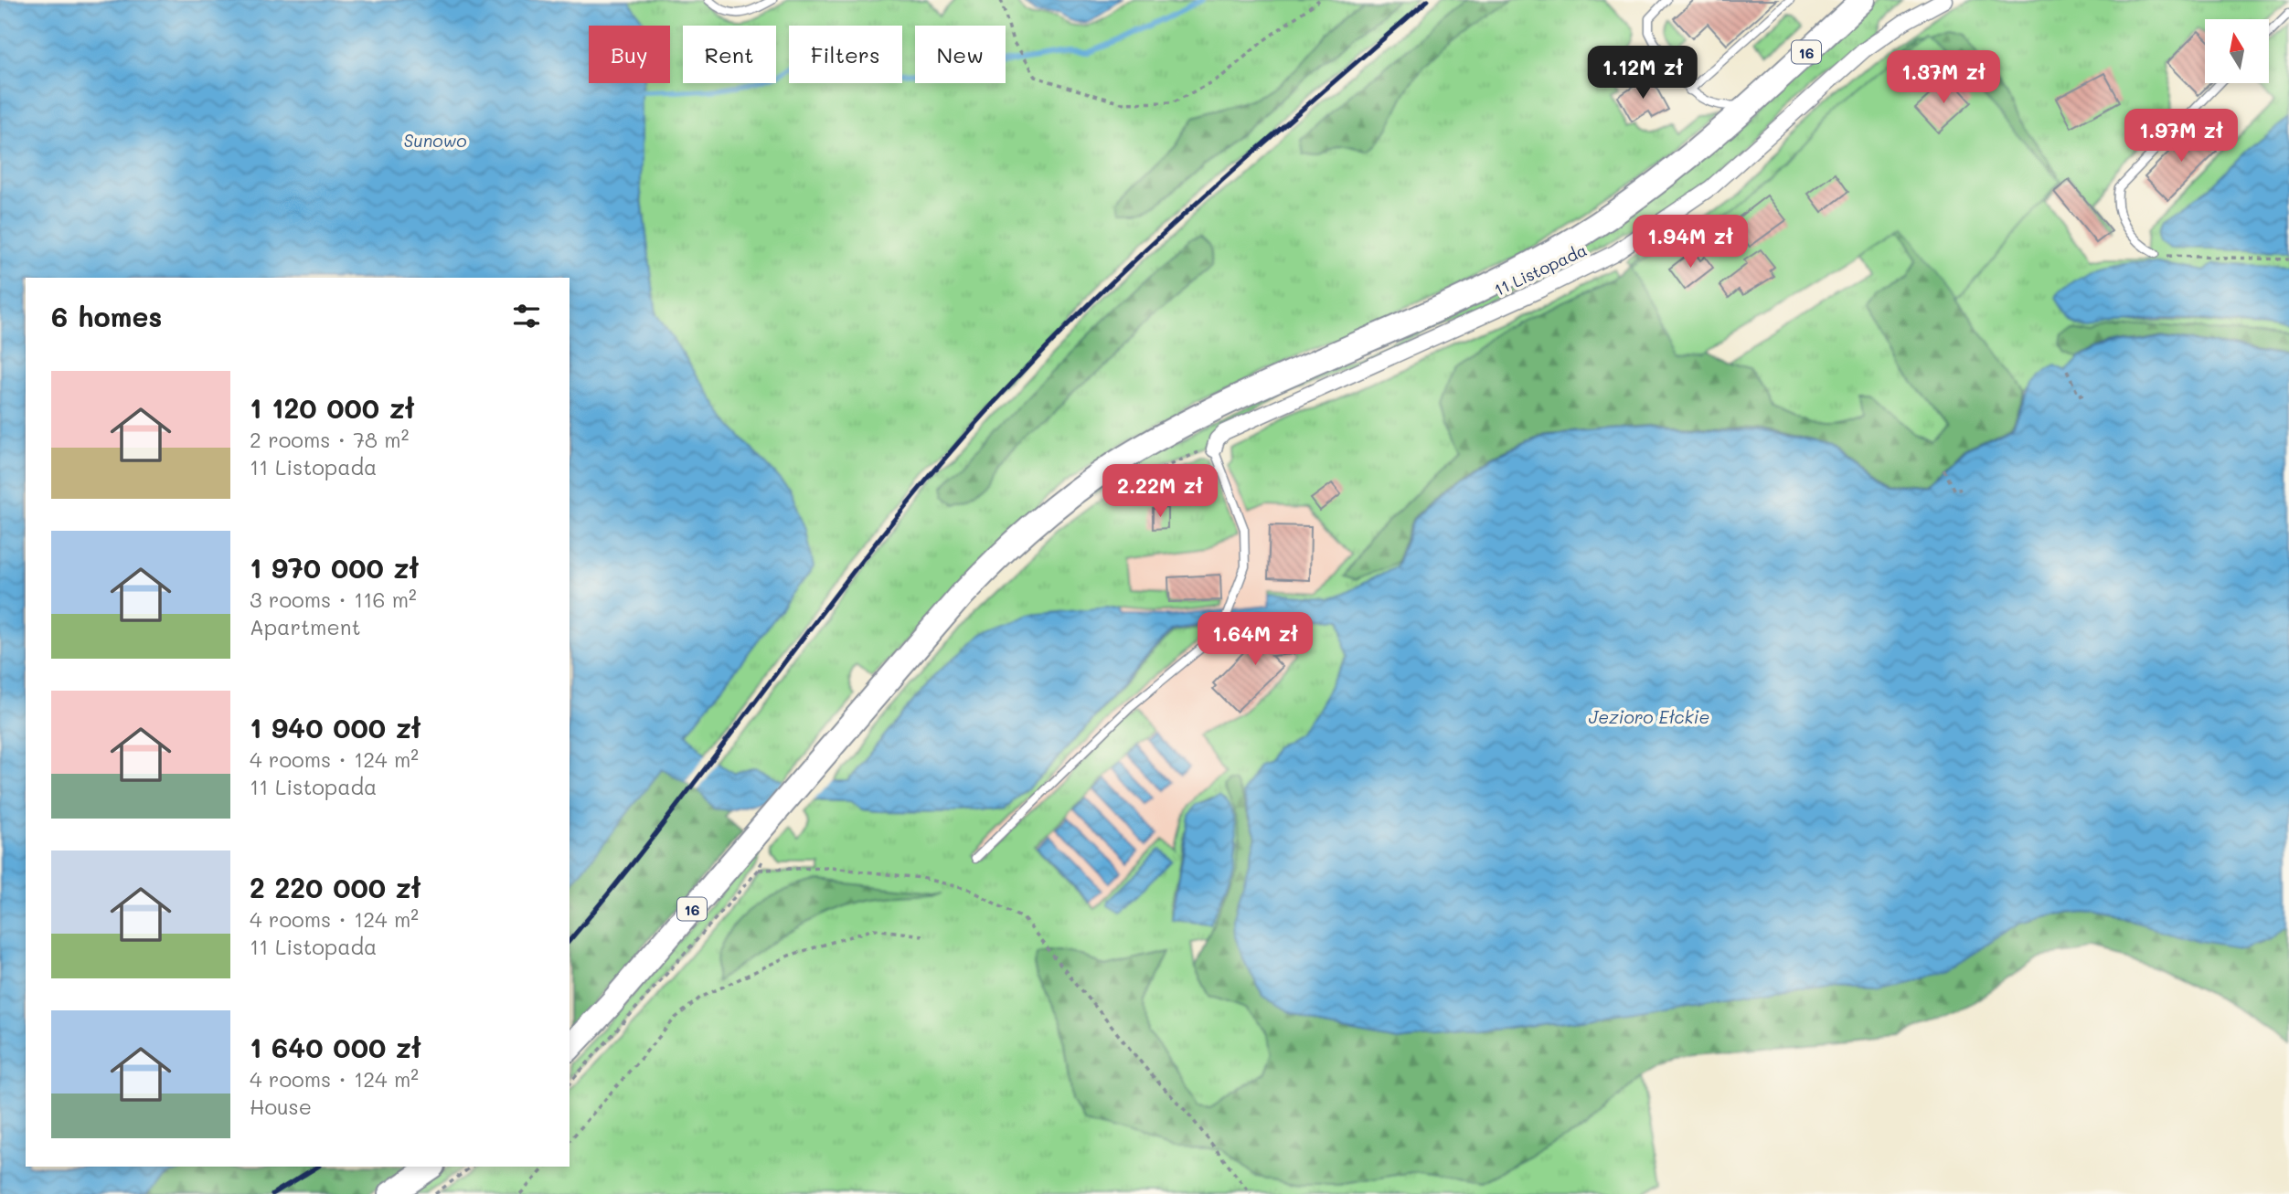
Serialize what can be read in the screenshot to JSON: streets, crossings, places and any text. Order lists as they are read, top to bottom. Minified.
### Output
{"streets":{"main road":["16"],"street":["11 Listopada"]},"water":["Sunowo","Jezioro Ełckie"],"north":"top","page":{"chip":["Buy","Rent","Filters","New"],"price":["1.12M zł","1.37M zł","1.97M zł","1.94M zł","2.22M zł","1.64M zł"],"heading":"6 homes","list":[{"name":"1 120 000 zł","note":"2 rooms · 78 m² · 11 Listopada"},{"name":"1 970 000 zł","note":"3 rooms · 116 m² · Apartment"},{"name":"1 940 000 zł","note":"4 rooms · 124 m² · 11 Listopada"},{"name":"2 220 000 zł","note":"4 rooms · 124 m² · 11 Listopada"},{"name":"1 640 000 zł","note":"4 rooms · 124 m² · House"}]}}
